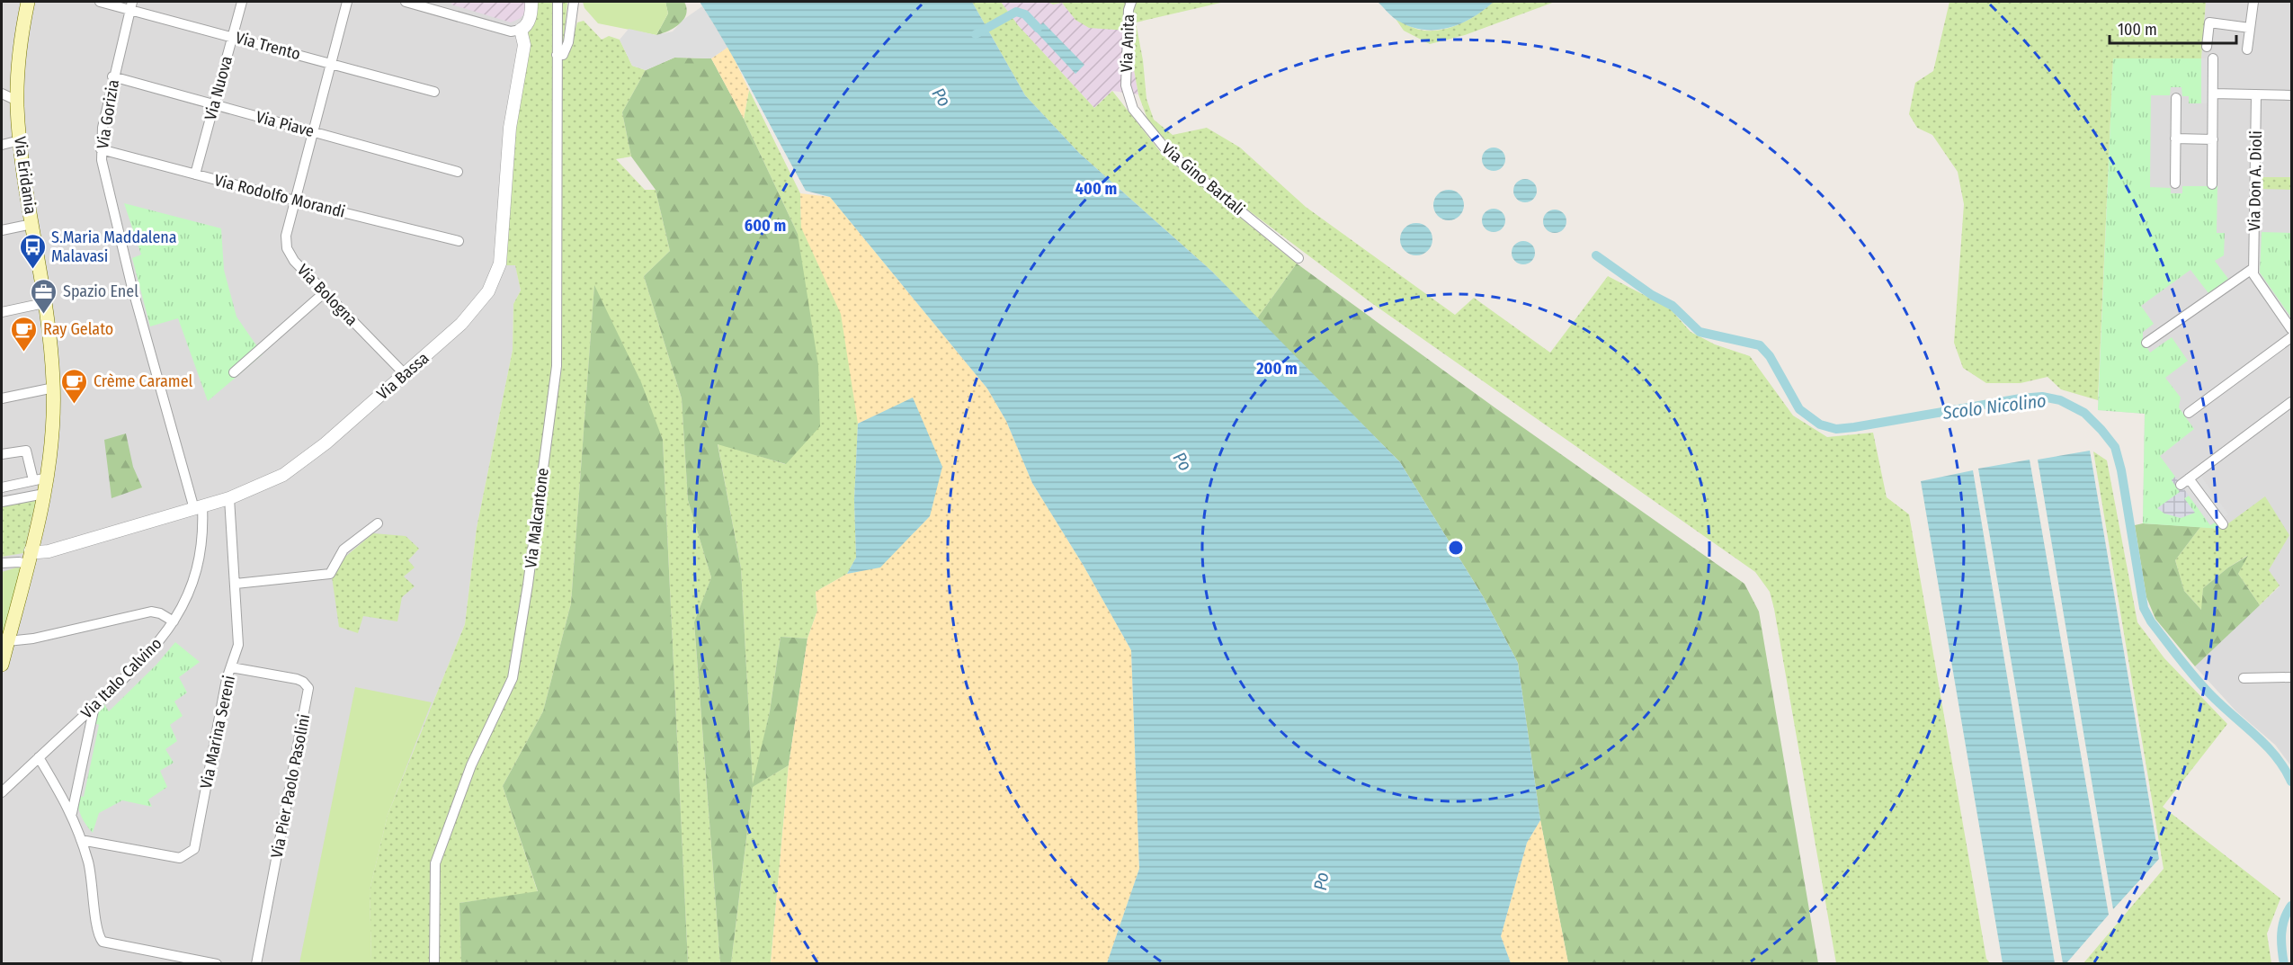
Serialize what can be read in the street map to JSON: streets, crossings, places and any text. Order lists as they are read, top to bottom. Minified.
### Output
{"streets":{"main road":["Via Eridania"],"street":["Via Anita","Via Trento","Via Nuova","Via Gorizia","Via Piave","Via Gino Bartali","Via Don A. Dioli","Via Rodolfo Morandi","Via Bologna","Via Bassa","Via Malcantone","Via Italo Calvino","Via Marina Sereni","Via Pier Paolo Pasolini"]},"crossings":[["Via Anita","Via Gino Bartali"],["Via Trento","Via Nuova"],["Via Trento","Via Gorizia"],["Via Nuova","Via Piave"],["Via Nuova","Via Rodolfo Morandi"],["Via Gorizia","Via Piave"],["Via Gorizia","Via Rodolfo Morandi"],["Via Gorizia","Via Bassa"],["Via Gorizia","Via Italo Calvino"],["Via Eridania","Via Bassa"],["Via Rodolfo Morandi","Via Bologna"],["Via Bologna","Via Bassa"],["Via Bassa","Via Italo Calvino"],["Via Bassa","Via Marina Sereni"],["Via Marina Sereni","Via Pier Paolo Pasolini"]],"water":["Po","Scolo Nicolino"],"places":{"bus stop":["S.Maria Maddalena Malavasi"],"office":["Spazio Enel"],"cafe":["Ray Gelato","Crème Caramel"]},"scale_bar":"100 m","rings":["400 m","600 m","200 m"]}
